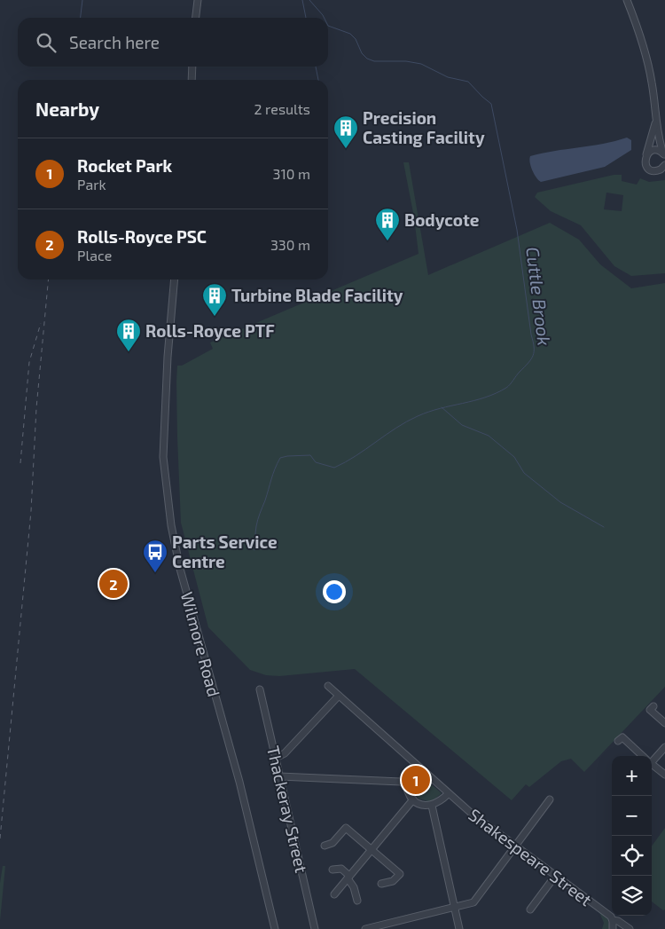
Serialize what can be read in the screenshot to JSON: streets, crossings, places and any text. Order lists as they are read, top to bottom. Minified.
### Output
{"streets":{"street":["Wilmore Road","Thackeray Street","Shakespeare Street"]},"water":["Cuttle Brook"],"places":{"building":["Precision Casting Facility","Bodycote","Turbine Blade Facility","Rolls-Royce PTF"],"bus stop":["Parts Service Centre"]},"page":{"search":"Search here","heading":["Nearby","2 results"],"list":[{"mark":"1","name":"Rocket Park","note":"Park","value":"310 m"},{"mark":"2","name":"Rolls-Royce PSC","note":"Place","value":"330 m"}],"pins":["2","1"],"map_buttons":["+","−"]}}
